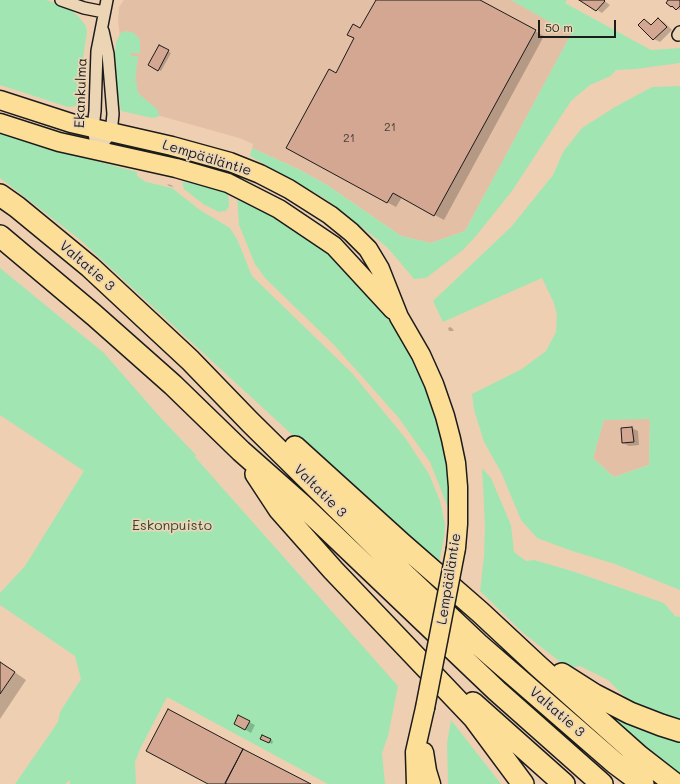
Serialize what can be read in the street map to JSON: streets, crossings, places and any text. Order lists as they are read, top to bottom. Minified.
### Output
{"streets":{"highway":["Valtatie 3"],"main road":["Lempääläntie"],"street":["Ekankulma"]},"crossings":[["Ekankulma","Lempääläntie"]],"parks":["Eskonpuisto"],"house_numbers":["21","21"],"scale_bar":"50 m"}
